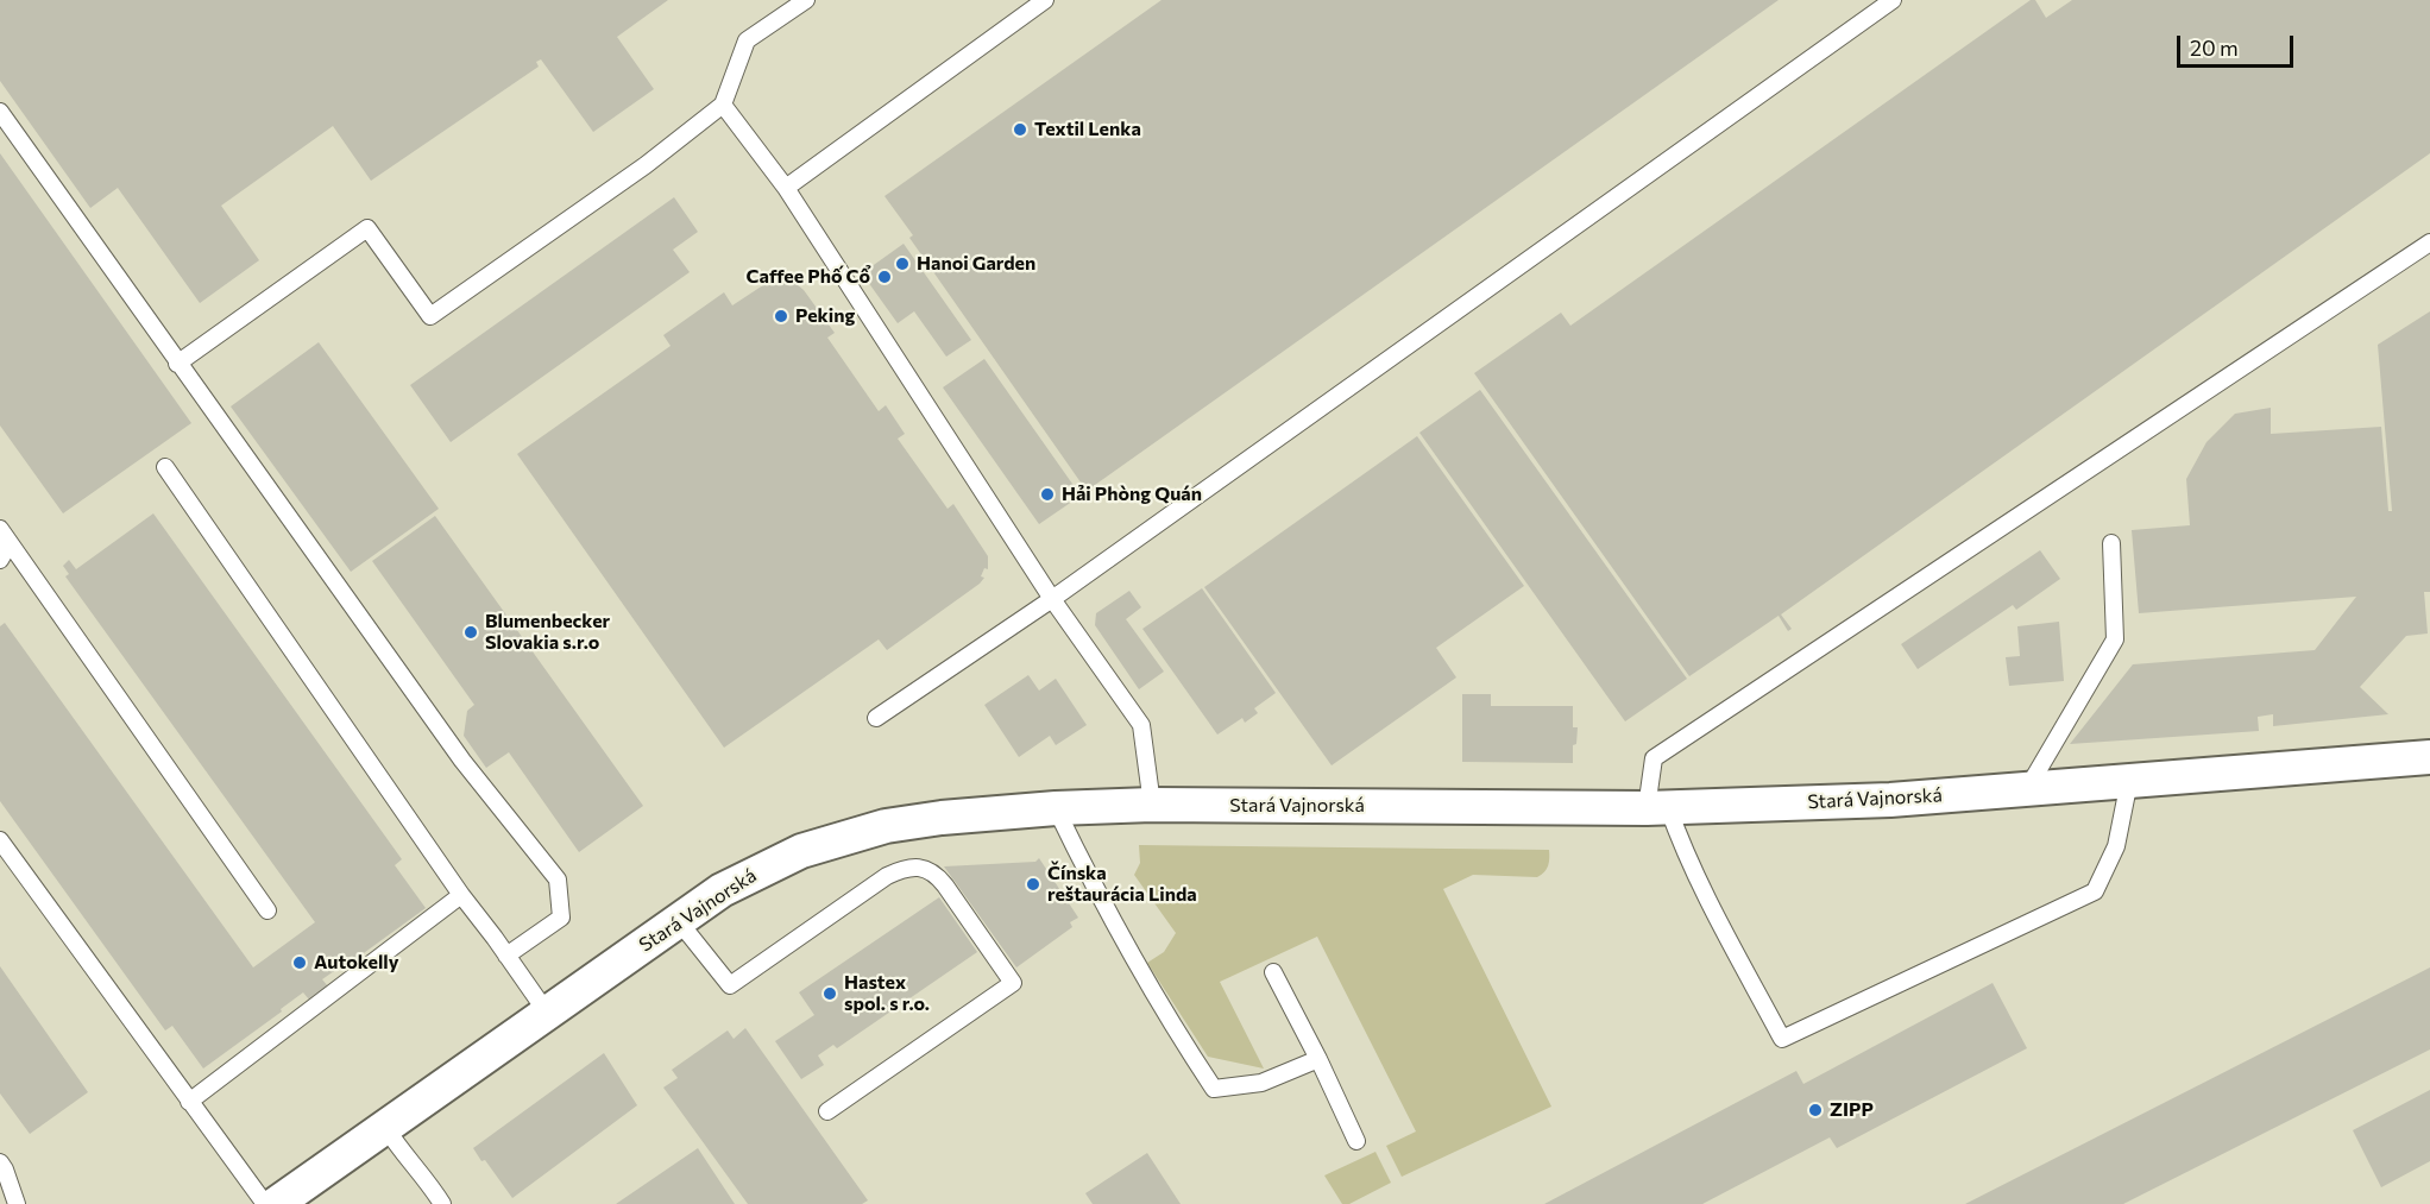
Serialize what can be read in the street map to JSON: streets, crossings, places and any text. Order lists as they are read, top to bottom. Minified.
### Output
{"streets":{"street":["Stará Vajnorská"]},"places":["Textil Lenka","Hanoi Garden","Caffee Phố Cổ","Peking","Hải Phòng Quán","Blumenbecker Slovakia s.r.o","Čínska reštaurácia Linda","Autokelly","Hastex spol. s r.o.","ZIPP"],"scale_bar":"20 m"}
